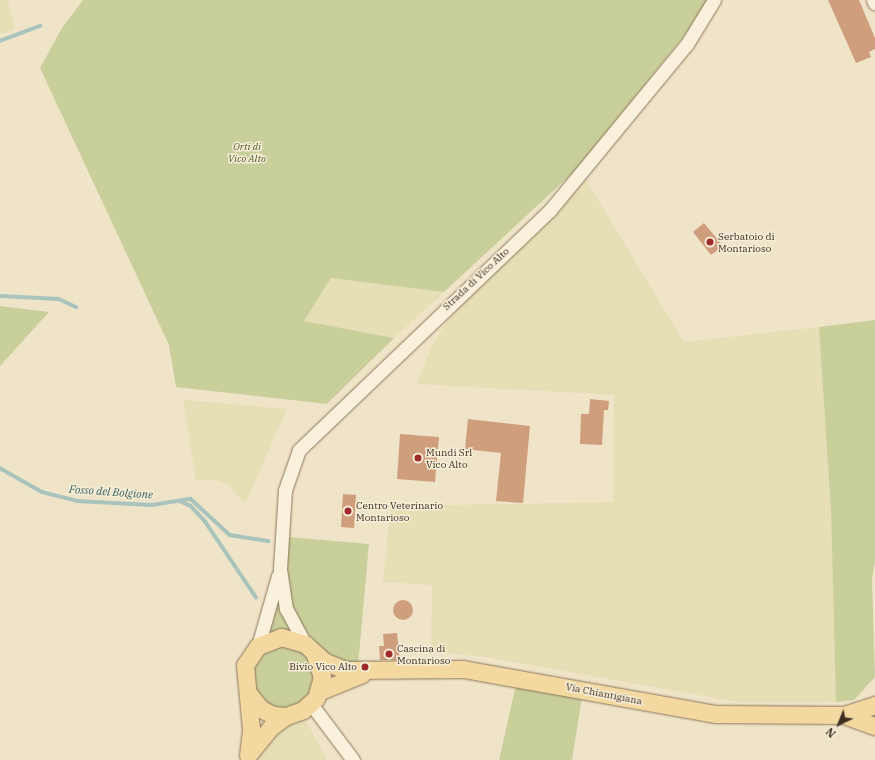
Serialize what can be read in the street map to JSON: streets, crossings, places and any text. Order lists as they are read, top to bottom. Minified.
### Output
{"streets":{"main road":["Via Chiantigiana"],"street":["Strada di Vico Alto"]},"crossings":[["Strada di Vico Alto","Via Chiantigiana"]],"water":["Fosso del Bolgione"],"parks":["Orti di Vico Alto"],"places":["Serbatoio di Montarioso","Mundi Srl Vico Alto","Centro Veterinario Montarioso","Cascina di Montarioso","Bivio Vico Alto"],"north":"bottom left"}
